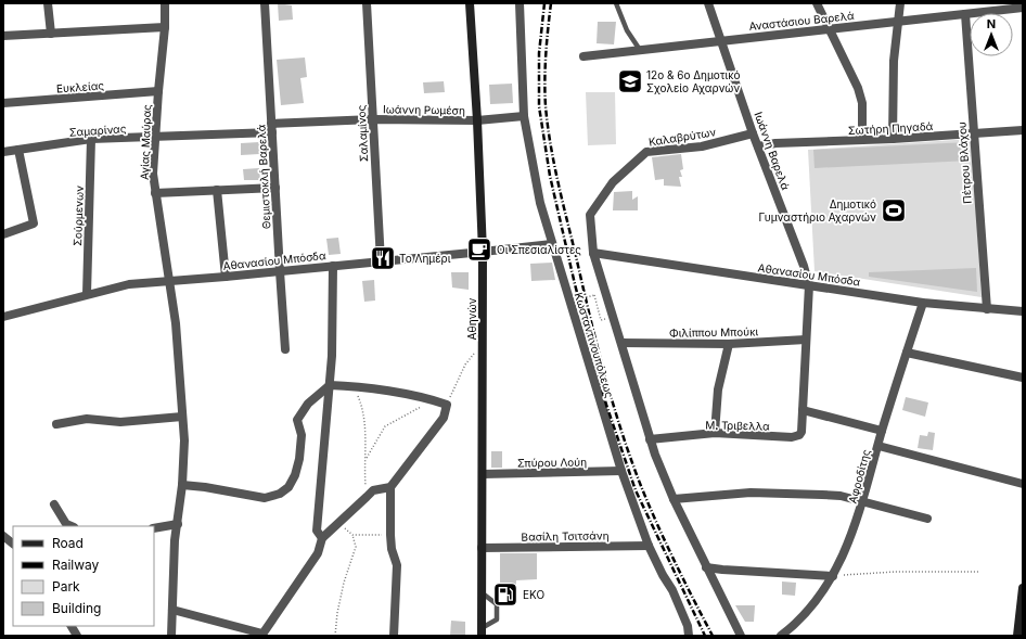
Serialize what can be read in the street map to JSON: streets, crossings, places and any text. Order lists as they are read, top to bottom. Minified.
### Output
{"streets":{"main road":["Αθηνών"],"street":["Αναστάσιου Βαρελά","Ευκλείας","Ιωάννη Ρωμέση","Σωτήρη Πηγαδά","Σαμαρίνας","Σαλαμίνος","Καλαβρύτων","Αγίας Μαύρας","Ιωάννη Βαρελά","Πέτρου Βλάχου","Θεμιστοκλή Βαρελά","Σούρμενων","Αθανασίου Μπόσδα","Φιλίππου Μπούκι","Κωσταντινουπόλεως","Μ. Τριβελλα","Σπύρου Λούη","Αφροδίτης","Βασίλη Τσιτσάνη"]},"crossings":[["Αναστάσιου Βαρελά","Ιωάννη Βαρελά"],["Αναστάσιου Βαρελά","Πέτρου Βλάχου"],["Ευκλείας","Αγίας Μαύρας"],["Ιωάννη Ρωμέση","Σαμαρίνας"],["Ιωάννη Ρωμέση","Σαλαμίνος"],["Ιωάννη Ρωμέση","Θεμιστοκλή Βαρελά"],["Ιωάννη Ρωμέση","Αθηνών"],["Ιωάννη Ρωμέση","Κωσταντινουπόλεως"],["Σωτήρη Πηγαδά","Ιωάννη Βαρελά"],["Σωτήρη Πηγαδά","Πέτρου Βλάχου"],["Σαμαρίνας","Αγίας Μαύρας"],["Σαμαρίνας","Θεμιστοκλή Βαρελά"],["Σαμαρίνας","Σούρμενων"],["Σαλαμίνος","Αθανασίου Μπόσδα"],["Καλαβρύτων","Ιωάννη Βαρελά"],["Καλαβρύτων","Αθανασίου Μπόσδα"],["Αγίας Μαύρας","Αθανασίου Μπόσδα"],["Ιωάννη Βαρελά","Αθανασίου Μπόσδα"],["Ιωάννη Βαρελά","Φιλίππου Μπούκι"],["Ιωάννη Βαρελά","Μ. Τριβελλα"],["Πέτρου Βλάχου","Αθανασίου Μπόσδα"],["Θεμιστοκλή Βαρελά","Αθανασίου Μπόσδα"],["Σούρμενων","Αθανασίου Μπόσδα"],["Αθανασίου Μπόσδα","Αθηνών"],["Αθανασίου Μπόσδα","Κωσταντινουπόλεως"],["Αθανασίου Μπόσδα","Αφροδίτης"],["Αθηνών","Σπύρου Λούη"],["Αθηνών","Βασίλη Τσιτσάνη"],["Κωσταντινουπόλεως","Σπύρου Λούη"],["Κωσταντινουπόλεως","Βασίλη Τσιτσάνη"]],"places":{"school or university":["12ο & 6ο Δημοτικό Σχολείο Αχαρνών"],"sports":["Δημοτικό Γυμναστήριο Αχαρνών"],"cafe":["Οι Σπεσιαλίστες"],"restaurant":["Το Λημέρι"],"fuel station":["EKO"]},"legend":["Road","Railway","Park","Building"],"north":"top"}
